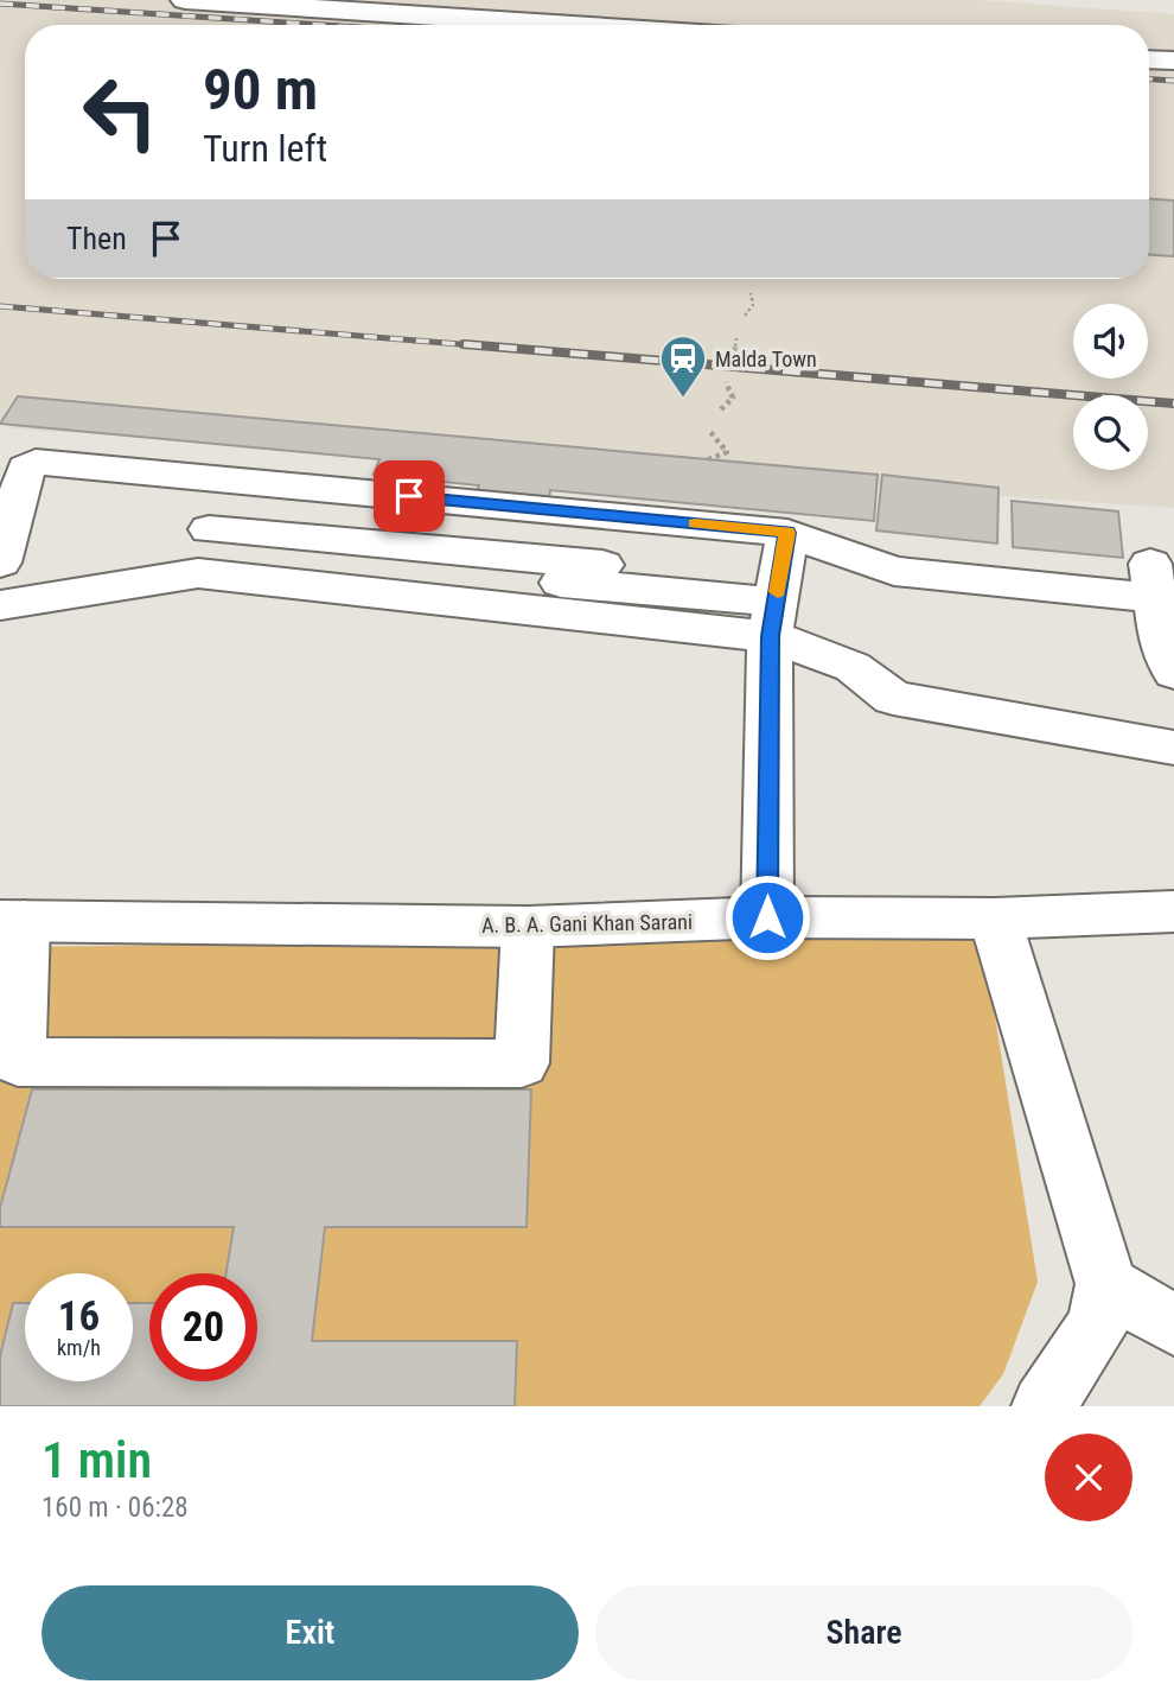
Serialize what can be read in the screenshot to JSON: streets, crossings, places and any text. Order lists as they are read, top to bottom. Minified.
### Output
{"streets":{"street":["A. B. A. Gani Khan Sarani"]},"places":{"station":["Malda Town"]},"page":{"turn":["90 m","Turn left"],"then":"Then","speed":"16 km/h","limit":"20","heading":["1 min","160 m · 06:28"],"buttons":["Exit","Share"]}}
